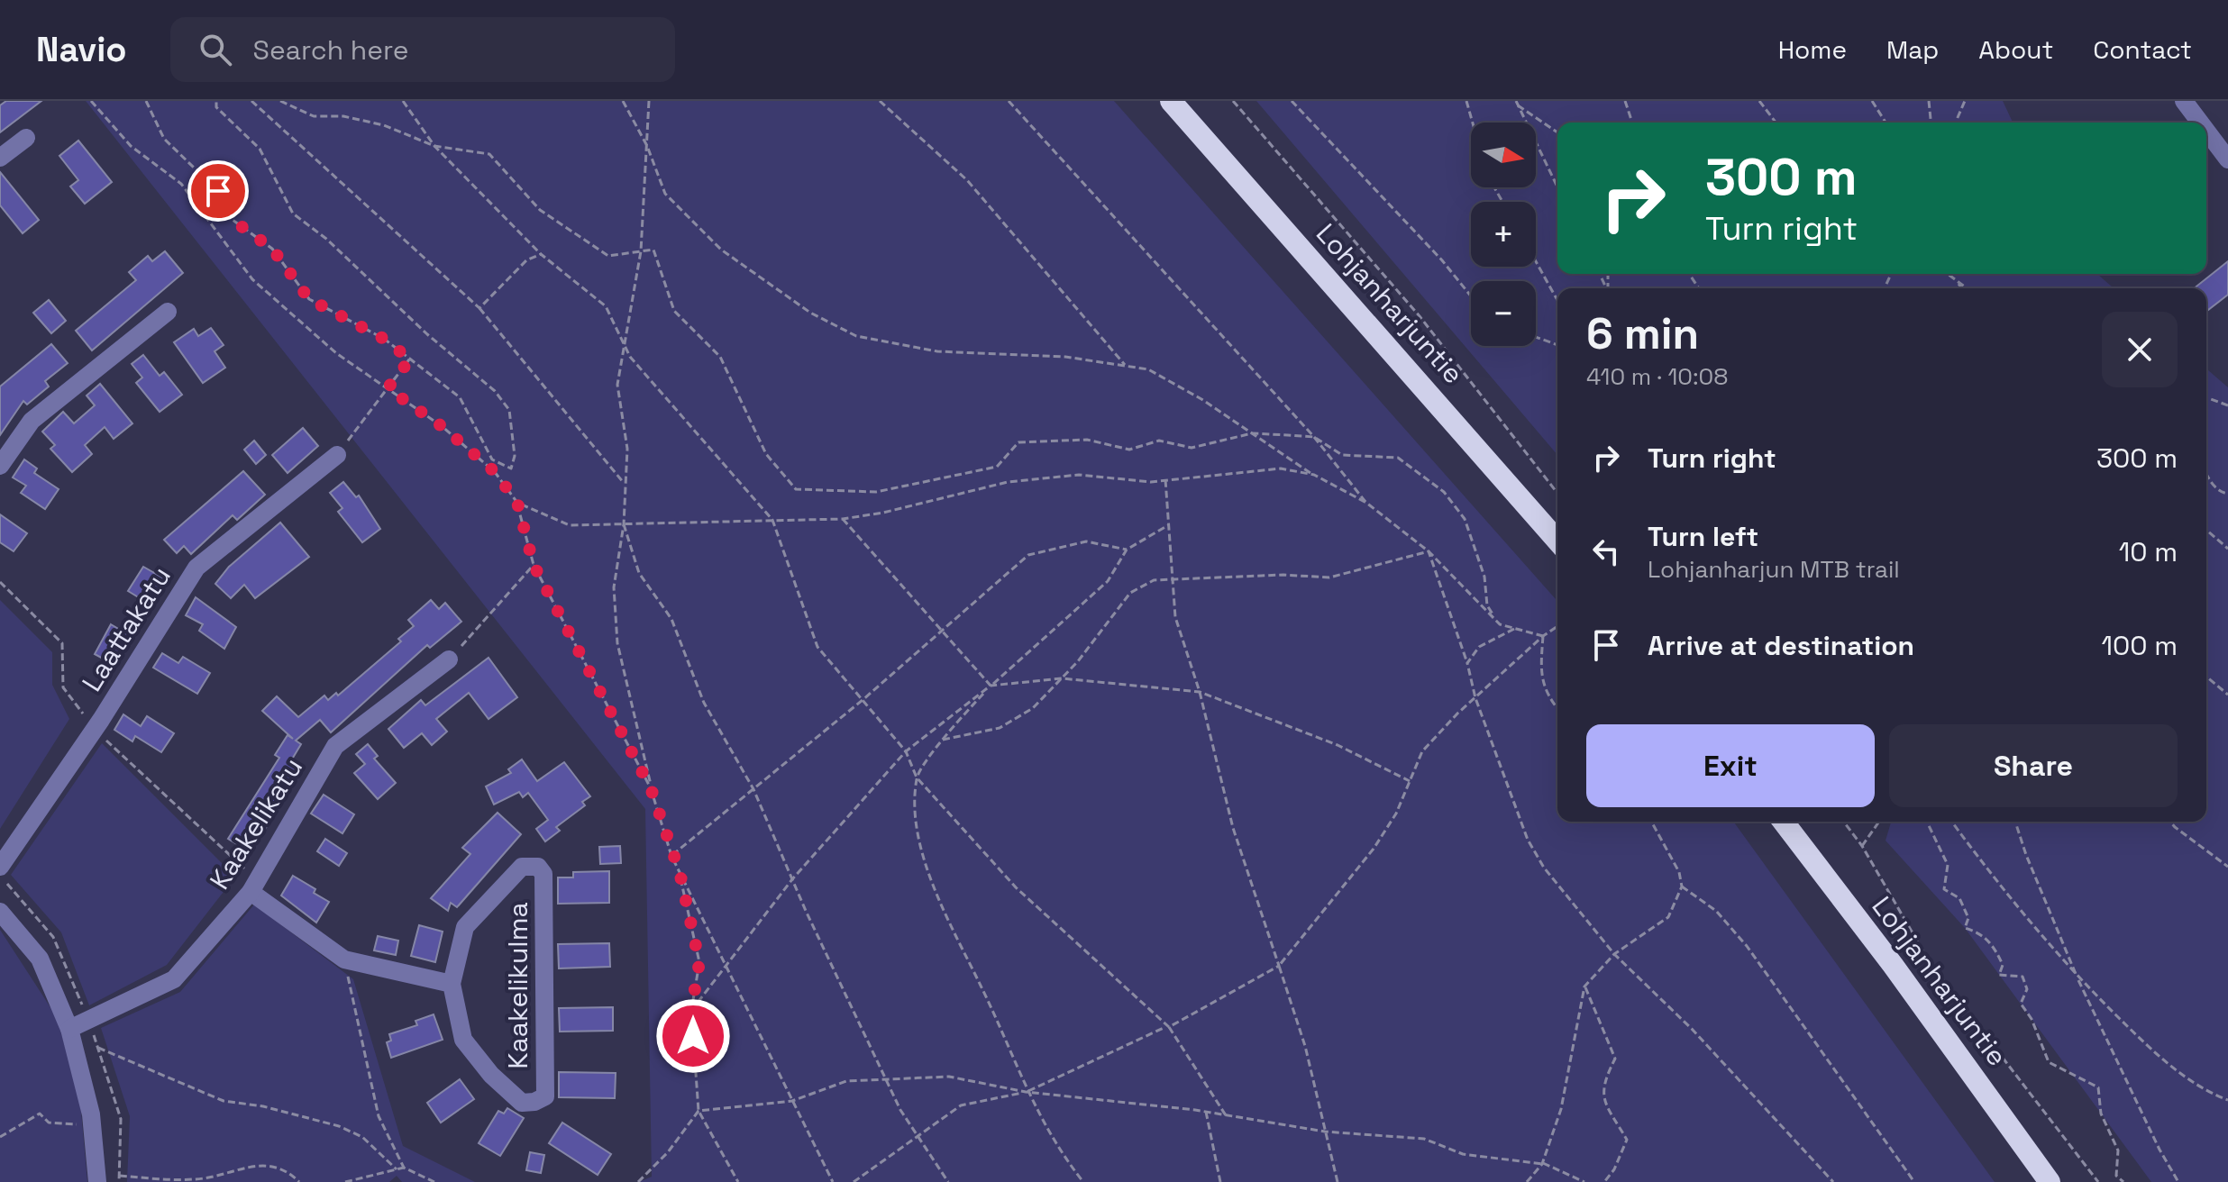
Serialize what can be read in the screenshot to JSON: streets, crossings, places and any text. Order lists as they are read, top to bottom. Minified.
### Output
{"streets":{"highway":["Lohjanharjuntie"],"street":["Laattakatu","Kaakelikatu","Kaakelikulma"]},"north":"right","page":{"header":"Navio","search":"Search here","nav":["Home","Map","About","Contact"],"map_buttons":["+","−"],"turn":["300 m","Turn right"],"heading":["6 min","410 m · 10:08"],"list":[{"name":"Turn right","value":"300 m"},{"name":"Turn left","note":"Lohjanharjun MTB trail","value":"10 m"},{"name":"Arrive at destination","value":"100 m"}],"buttons":["Exit","Share"]}}
